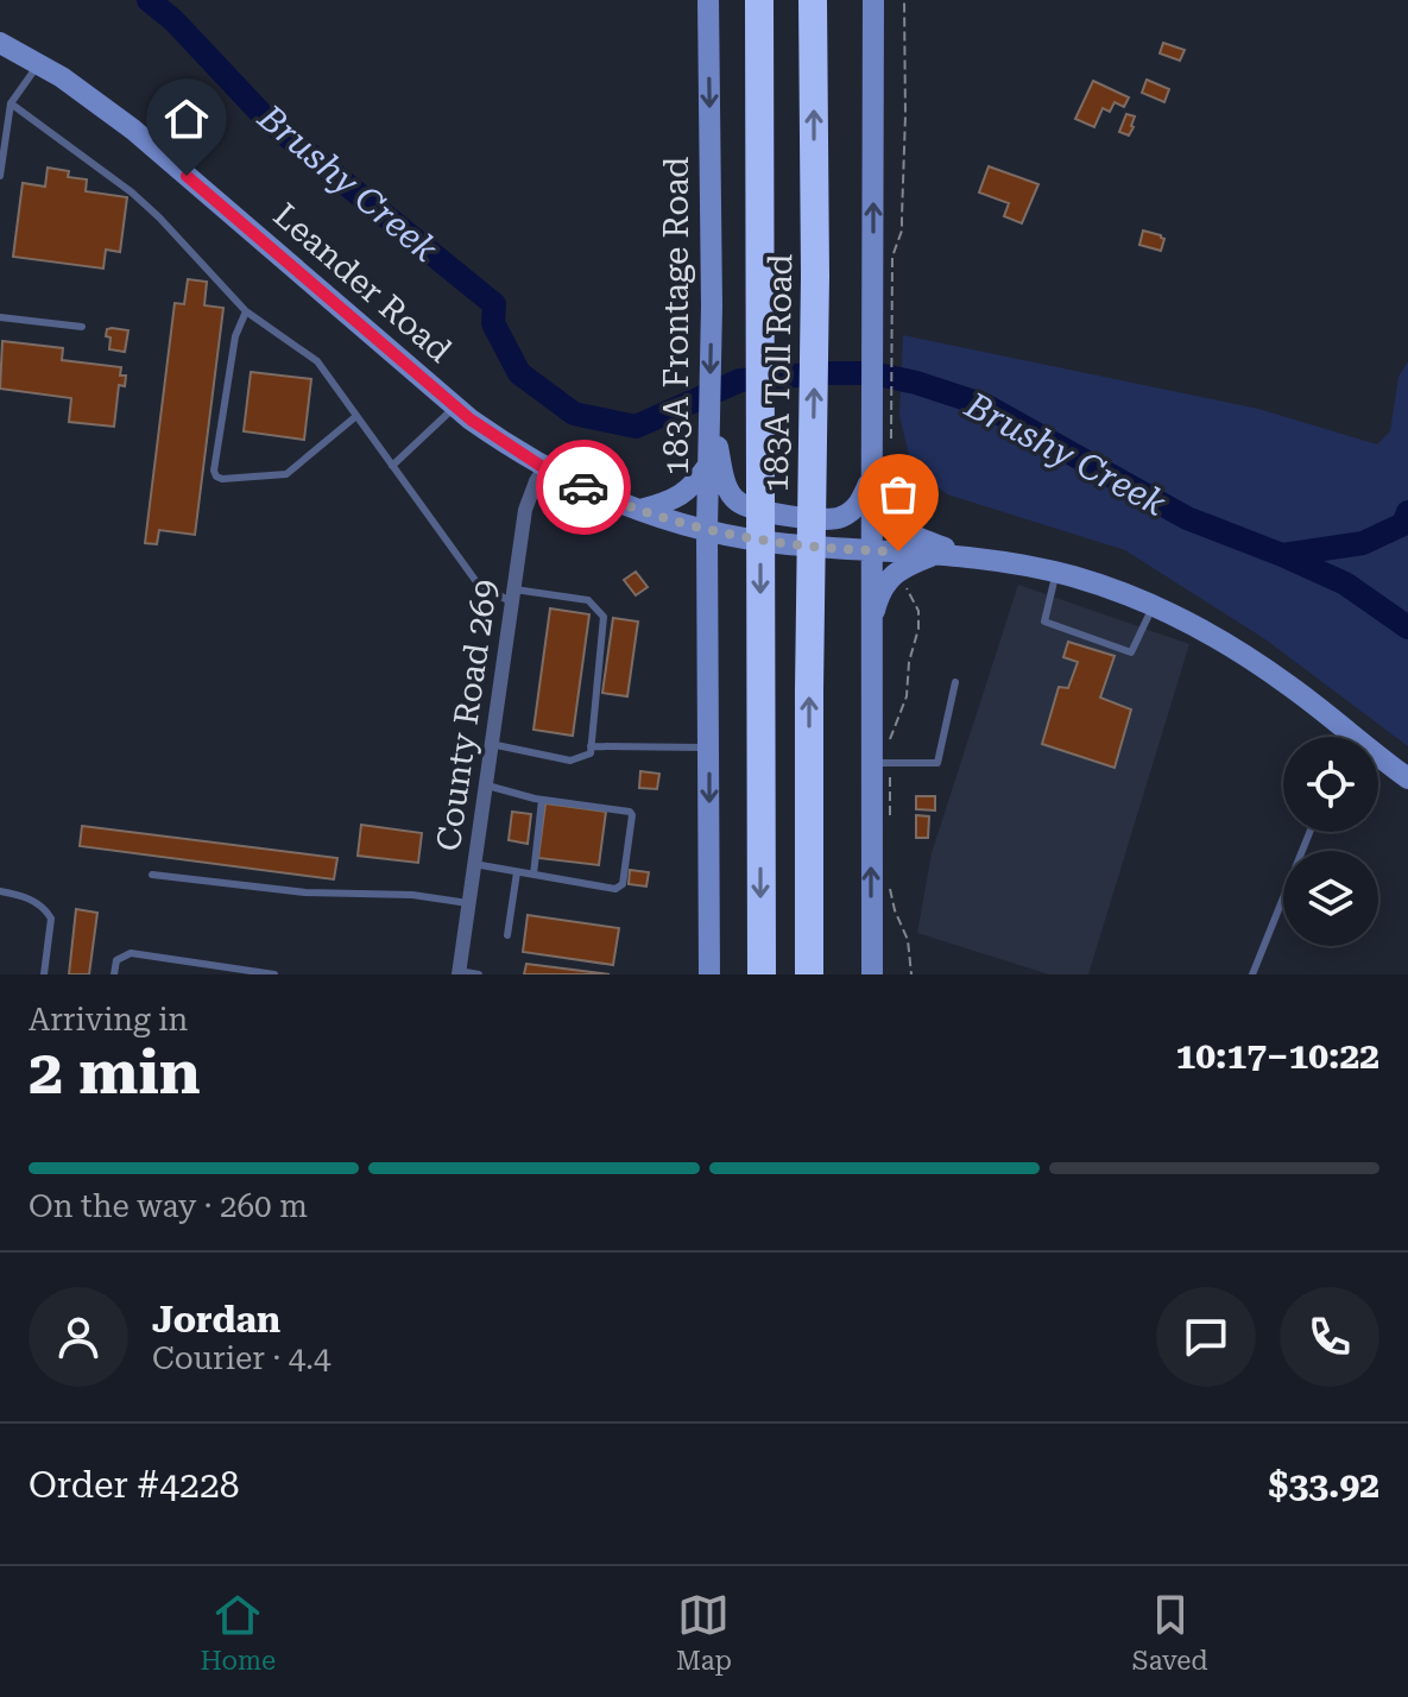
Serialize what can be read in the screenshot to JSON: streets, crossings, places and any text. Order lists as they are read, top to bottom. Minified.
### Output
{"streets":{"highway":["183A Toll Road"],"main road":["Leander Road","183A Frontage Road"],"street":["County Road 269"]},"crossings":[["Leander Road","183A Frontage Road"],["Leander Road","County Road 269"]],"water":["Brushy Creek"],"page":{"heading":["2 min","Arriving in","10:17–10:22"],"panel":["Jordan","Courier · 4.4","Order #4228","$33.92"],"bar":"On the way · 260 m","tabs":["Home","Map","Saved"]}}
